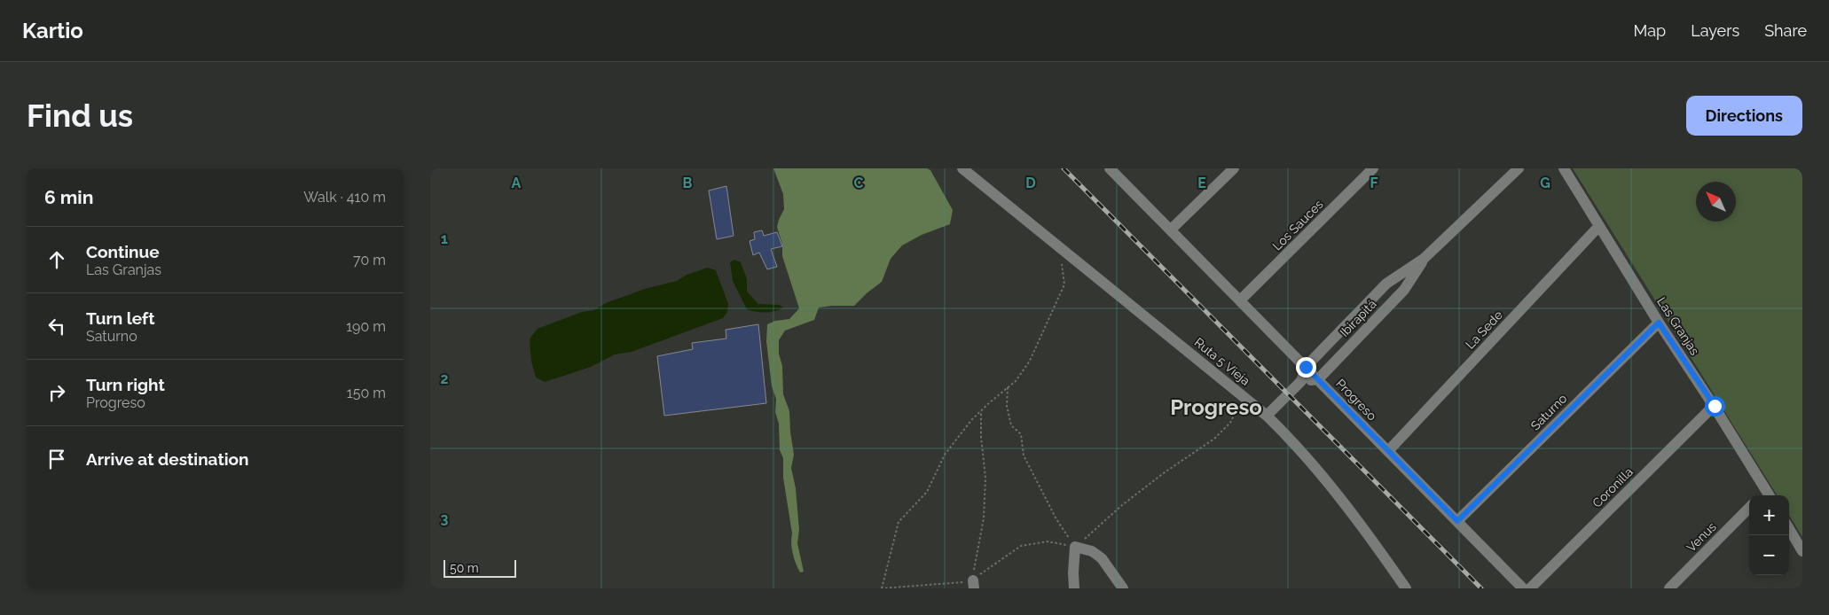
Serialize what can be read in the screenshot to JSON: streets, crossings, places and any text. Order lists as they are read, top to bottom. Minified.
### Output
{"streets":{"street":["Los Sauces","Ibirapitá","Las Granjas","La Sede","Ruta 5 Vieja","Progreso","Saturno","Coronilla","Venus"]},"crossings":[["Los Sauces","Progreso"],["Ibirapitá","Ruta 5 Vieja"],["Ibirapitá","Progreso"],["Las Granjas","La Sede"],["Las Granjas","Saturno"],["Las Granjas","Coronilla"],["La Sede","Progreso"],["Progreso","Saturno"]],"districts":["Progreso"],"scale_bar":"50 m","north":"top left","page":{"header":"Kartio","nav":["Map","Layers","Share"],"buttons":"Directions","title":"Find us","heading":["6 min","Walk · 410 m"],"list":[["Continue","Las Granjas","70 m"],["Turn left","Saturno","190 m"],["Turn right","Progreso","150 m"],"Arrive at destination"],"map_buttons":["+","−"],"scale":"50 m"},"grid":{"columns":["A","B","C","D","E","F","G"],"rows":["1","2","3"]}}
